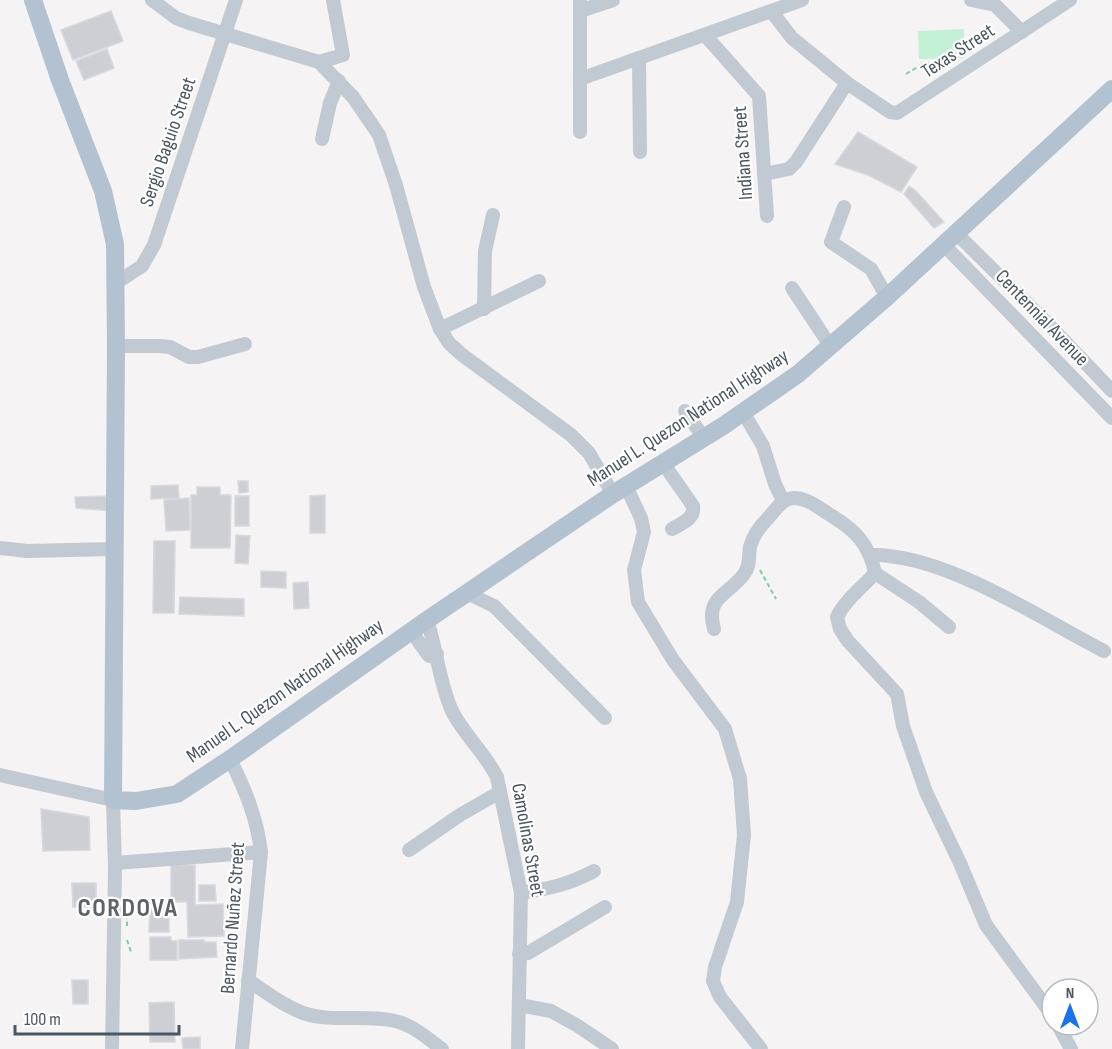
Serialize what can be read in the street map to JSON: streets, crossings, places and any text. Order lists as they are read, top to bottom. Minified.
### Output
{"streets":{"main road":["Manuel L. Quezon National Highway"],"street":["Texas Street","Sergio Baguio Street","Indiana Street","Centennial Avenue","Camolinas Street","Bernardo Nuñez Street"]},"crossings":[["Centennial Avenue","Manuel L. Quezon National Highway"],["Manuel L. Quezon National Highway","Camolinas Street"],["Manuel L. Quezon National Highway","Bernardo Nuñez Street"]],"districts":["CORDOVA"],"scale_bar":"100 m","north":"top"}
